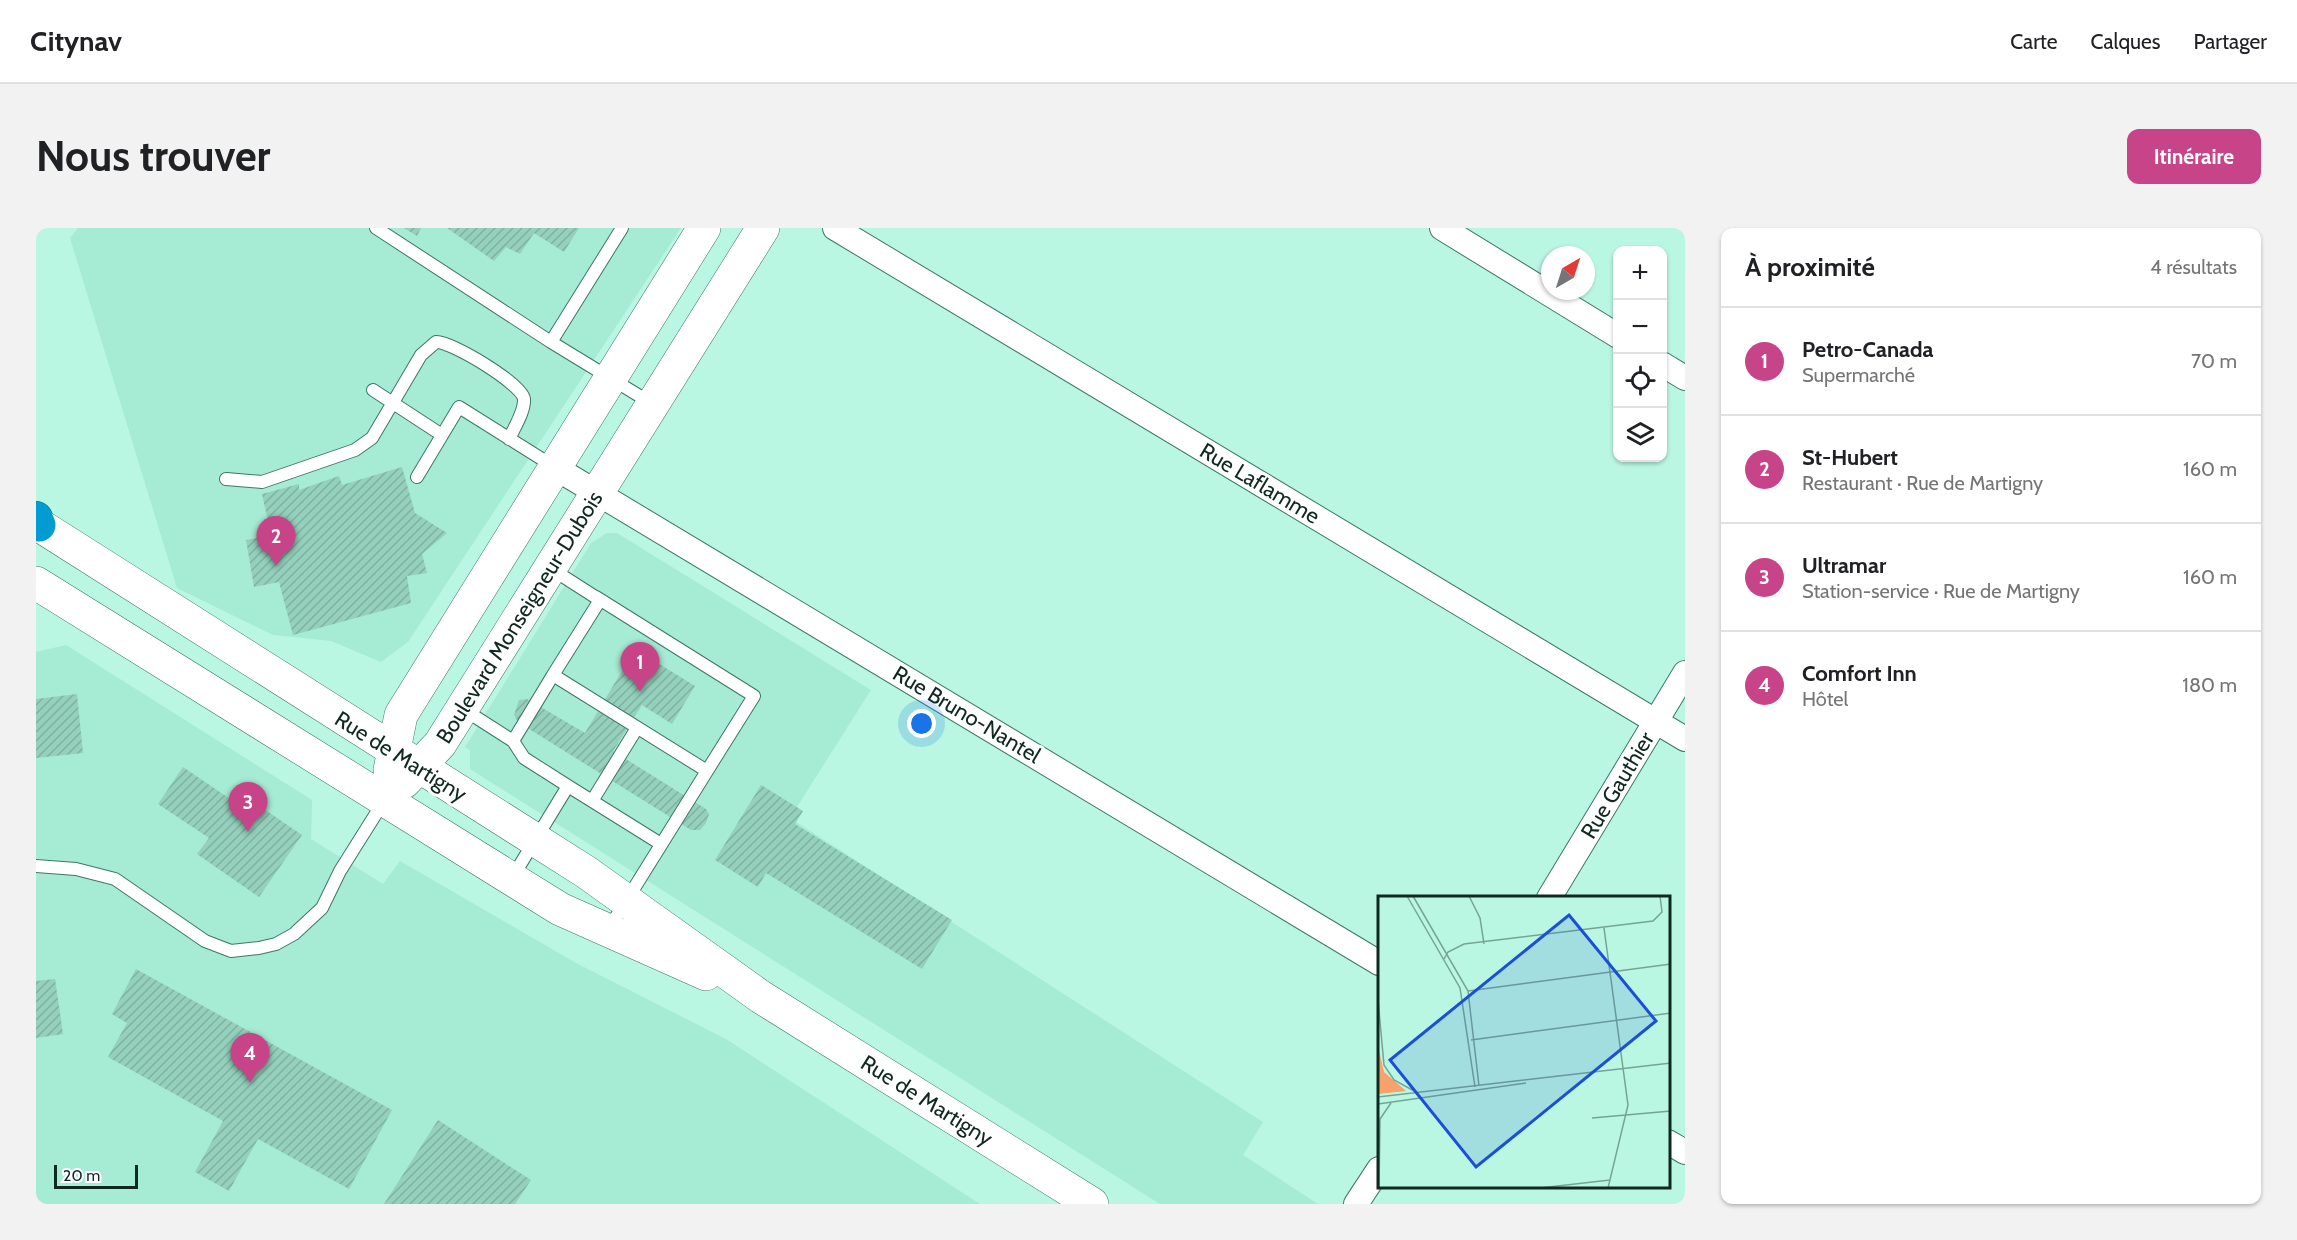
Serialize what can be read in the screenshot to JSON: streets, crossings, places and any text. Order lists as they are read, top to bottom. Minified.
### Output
{"streets":{"main road":["Boulevard Monseigneur-Dubois","Rue de Martigny"],"street":["Rue Laflamme","Rue Bruno-Nantel","Rue Gauthier"]},"crossings":[["Rue Laflamme","Rue Gauthier"],["Boulevard Monseigneur-Dubois","Rue Bruno-Nantel"],["Boulevard Monseigneur-Dubois","Rue de Martigny"]],"scale_bar":"20 m","north":"top right","page":{"header":"Citynav","nav":["Carte","Calques","Partager"],"buttons":"Itinéraire","title":"Nous trouver","heading":["À proximité","4 résultats"],"map_buttons":["+","−"],"list":[{"mark":"1","name":"Petro-Canada","note":"Supermarché","value":"70 m"},{"mark":"2","name":"St-Hubert","note":"Restaurant · Rue de Martigny","value":"160 m"},{"mark":"3","name":"Ultramar","note":"Station-service · Rue de Martigny","value":"160 m"},{"mark":"4","name":"Comfort Inn","note":"Hôtel","value":"180 m"}],"pins":["2","1","3","4"],"scale":"20 m"}}
